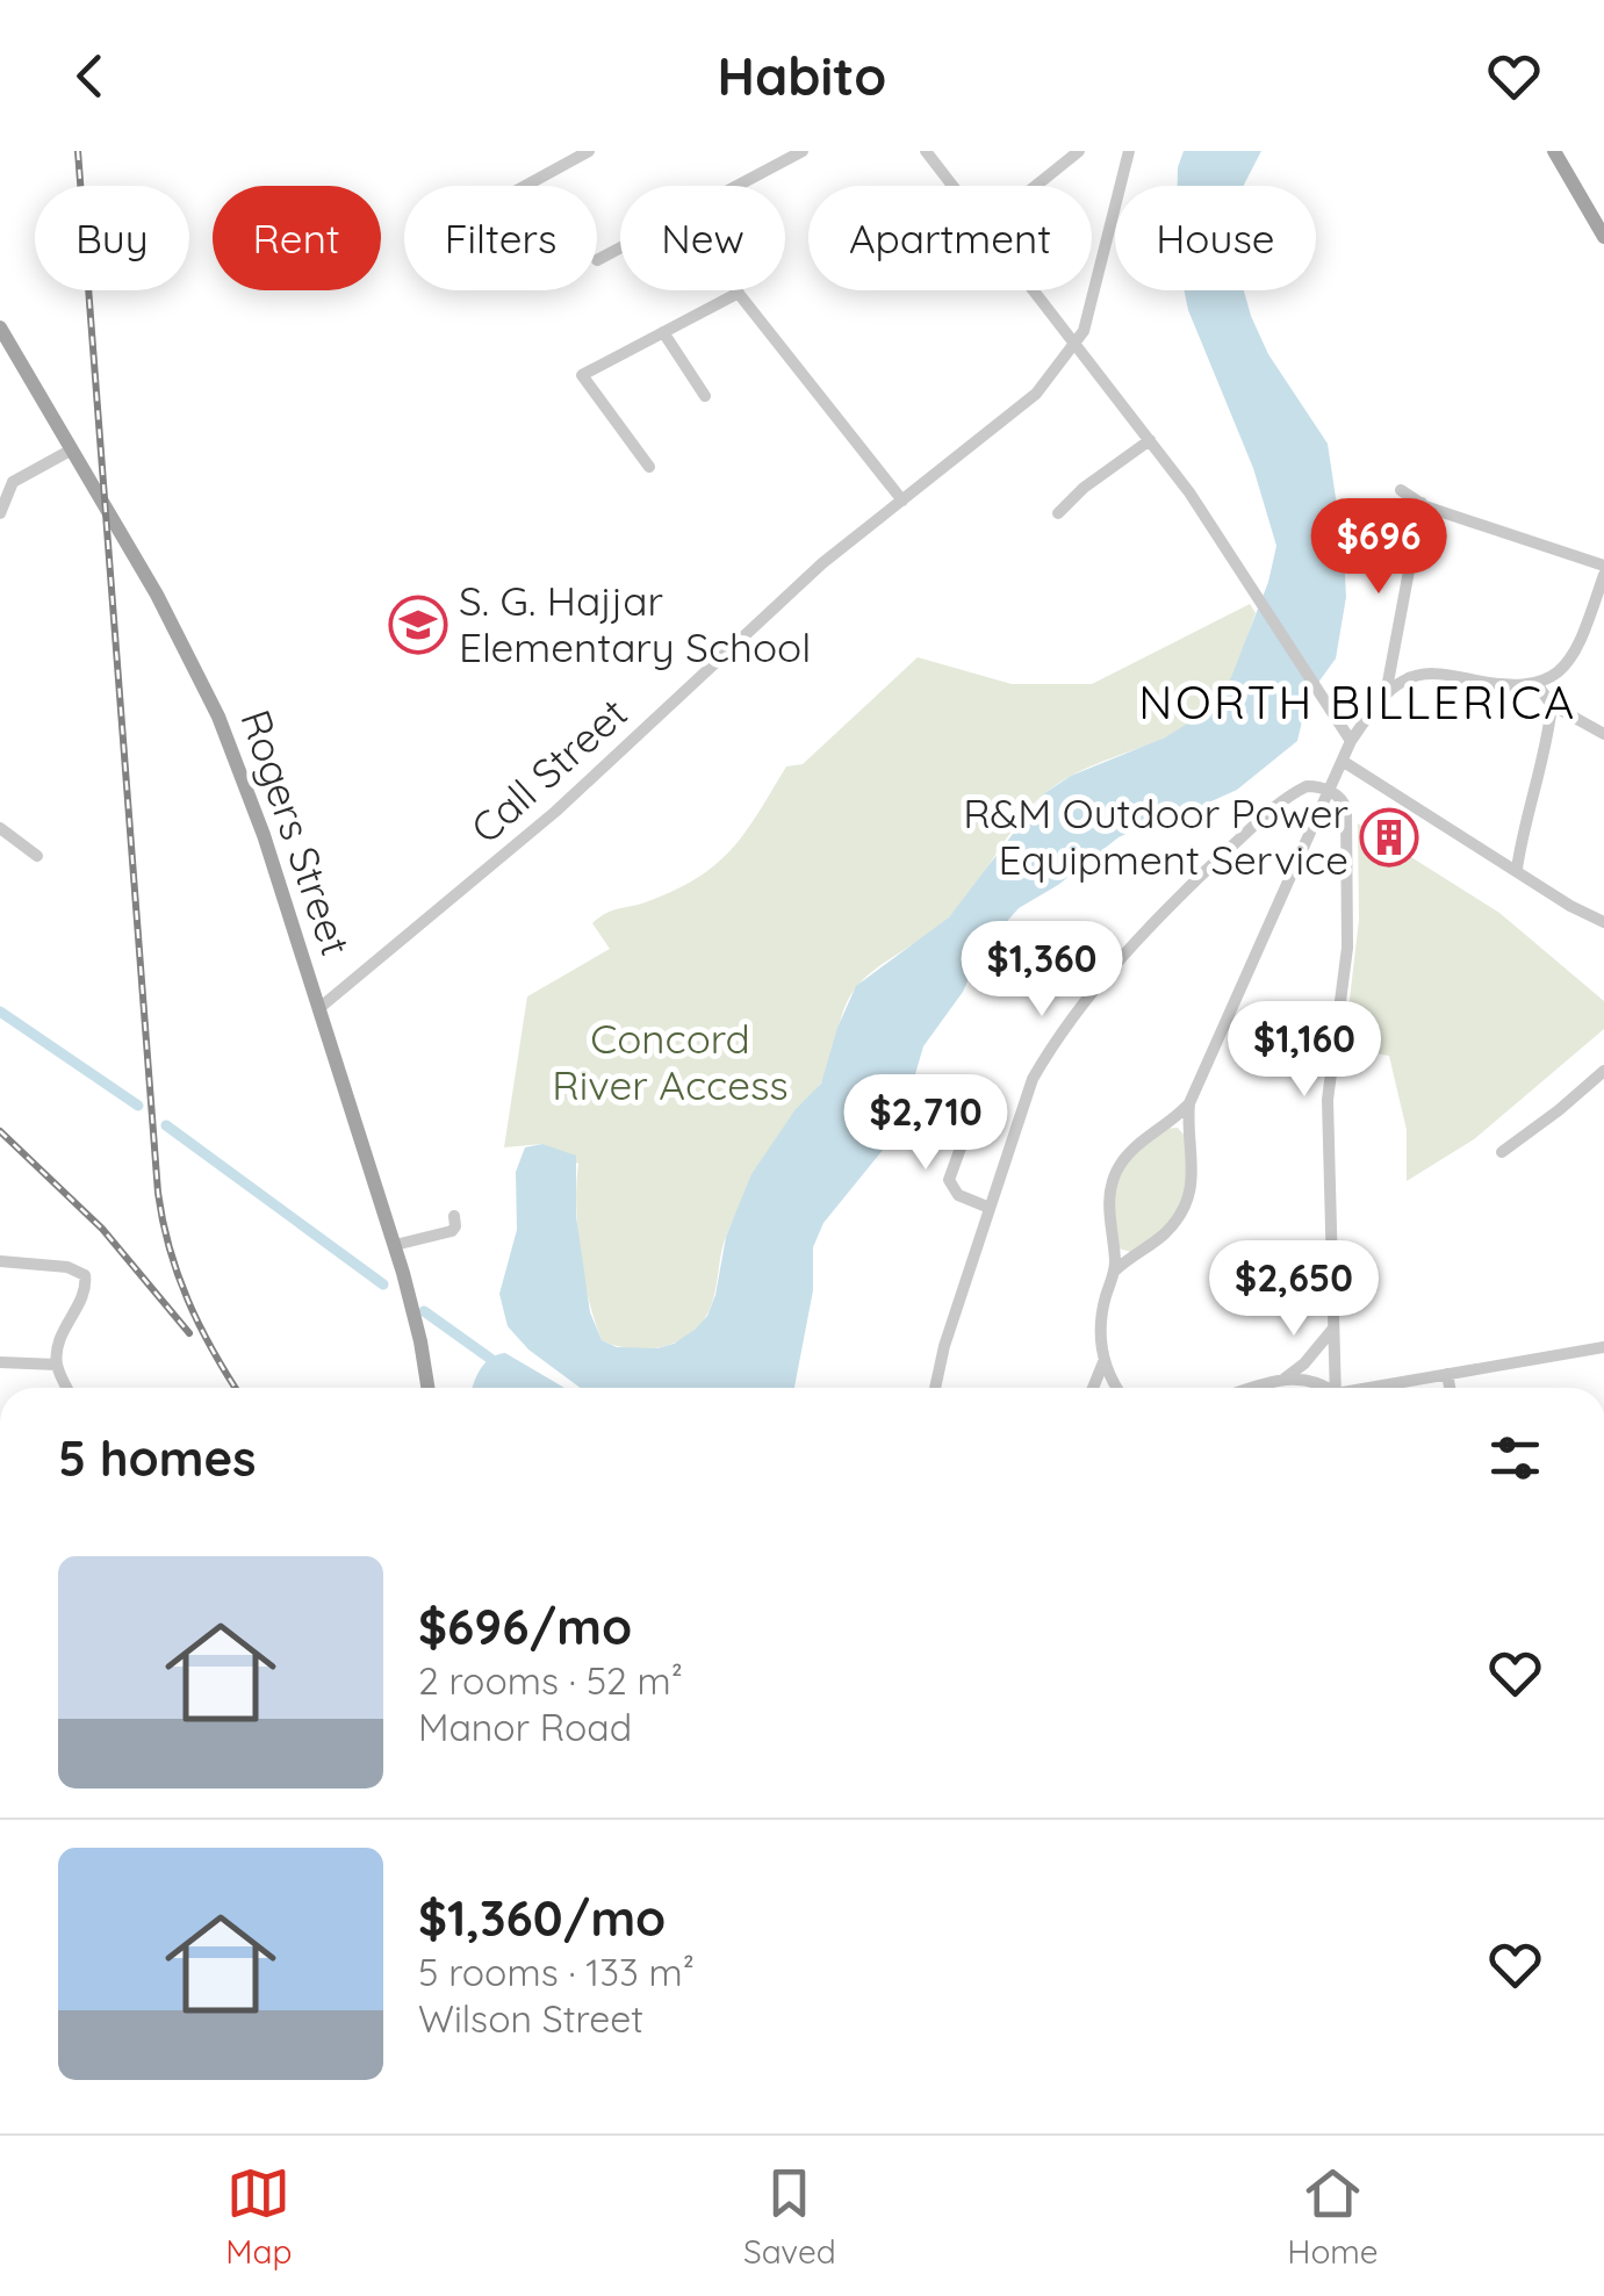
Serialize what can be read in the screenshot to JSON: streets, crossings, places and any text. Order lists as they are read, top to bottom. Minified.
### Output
{"streets":{"main road":["Rogers Street"],"street":["Call Street"]},"crossings":[["Call Street","Rogers Street"]],"districts":["NORTH BILLERICA"],"parks":["Concord River Access"],"places":{"school or university":["S. G. Hajjar Elementary School"],"building":["R&M Outdoor Power Equipment Service"]},"page":{"header":"Habito","chip":["Buy","Rent","Filters","New","Apartment","House"],"price":["$696","$1,360","$1,160","$2,710","$2,650"],"heading":"5 homes","list":[{"name":"$696/mo","note":"2 rooms · 52 m² · Manor Road"},{"name":"$1,360/mo","note":"5 rooms · 133 m² · Wilson Street"}],"tabs":["Map","Saved","Home"]}}
